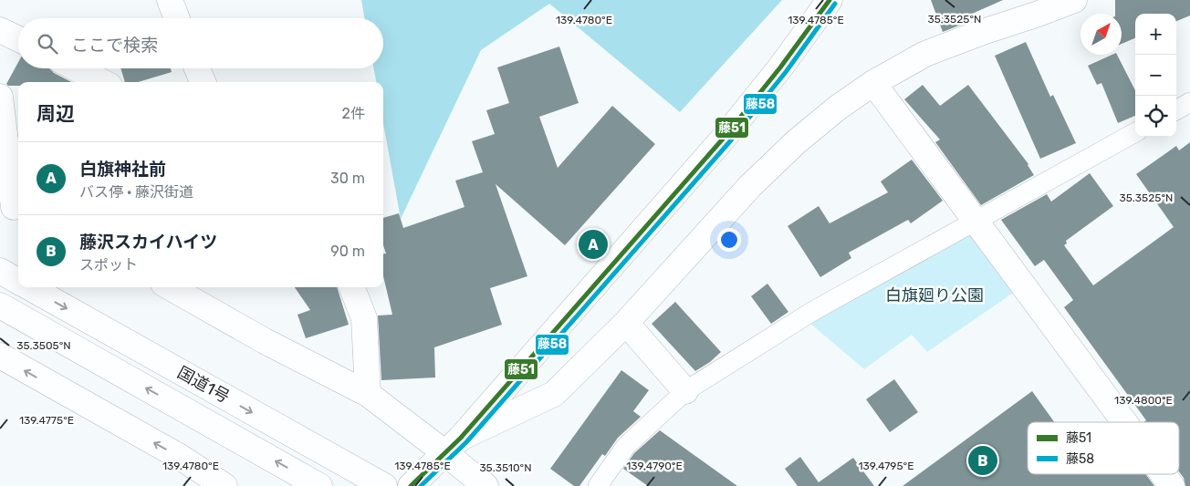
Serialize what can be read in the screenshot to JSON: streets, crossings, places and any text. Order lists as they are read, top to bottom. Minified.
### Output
{"streets":{"main road":["国道1号"]},"parks":["白旗廻り公園"],"lines":["transit line 藤51","transit line 藤58"],"legend":["藤51","藤58"],"north":"top right","page":{"map_buttons":["+","−"],"search":"ここで検索","heading":["周辺","2件"],"list":[{"mark":"A","name":"白旗神社前","note":"バス停 · 藤沢街道","value":"30 m"},{"mark":"B","name":"藤沢スカイハイツ","note":"スポット","value":"90 m"}],"pins":["A","B"]},"coordinates":["35.3525°N","139.4780°E","139.4785°E","35.3505°N","139.4800°E","139.4775°E","139.4790°E","139.4795°E","35.3510°N"]}
